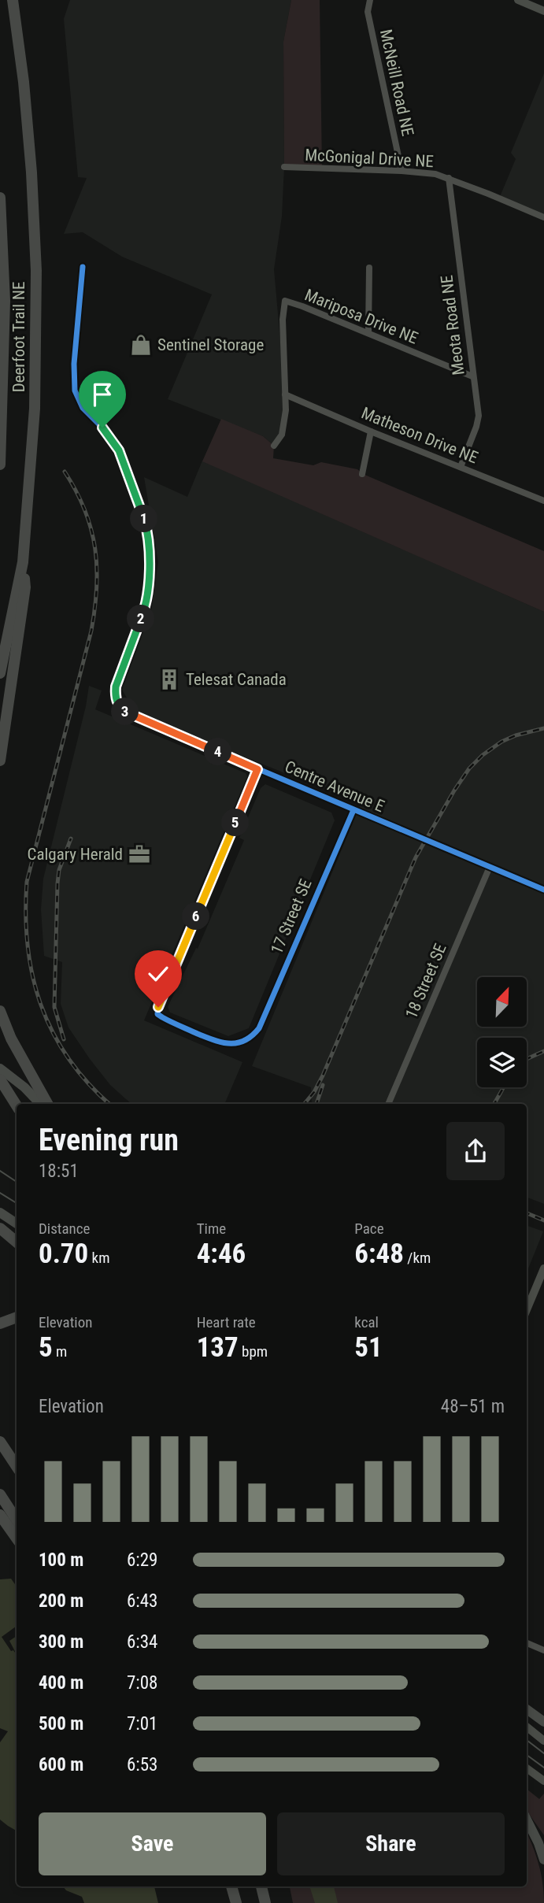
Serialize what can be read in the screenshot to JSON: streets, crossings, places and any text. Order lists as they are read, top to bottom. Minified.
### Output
{"streets":{"highway":["Deerfoot Trail NE"],"street":["McNeill Road NE","McGonigal Drive NE","Mariposa Drive NE","Meota Road NE","Matheson Drive NE","Centre Avenue E","17 Street SE","18 Street SE"]},"crossings":[["McNeill Road NE","McGonigal Drive NE"],["McGonigal Drive NE","Meota Road NE"],["Mariposa Drive NE","Meota Road NE"],["Mariposa Drive NE","Matheson Drive NE"],["Meota Road NE","Matheson Drive NE"],["Centre Avenue E","17 Street SE"],["Centre Avenue E","18 Street SE"]],"places":{"shop":["Sentinel Storage"],"building":["Telesat Canada"],"office":["Calgary Herald"]},"north":"top right","page":{"pins":["1","2","3","4","5","6"],"heading":["Evening run","18:51"],"stats":[["Distance","0.70 km"],["Time","4:46"],["Pace","6:48 /km"],["Elevation","5 m"],["Heart rate","137 bpm"],["kcal","51"]],"chart":["Elevation","48–51 m"],"list":[{"name":"100 m","note":"6:29"},{"name":"200 m","note":"6:43"},{"name":"300 m","note":"6:34"},{"name":"400 m","note":"7:08"},{"name":"500 m","note":"7:01"},{"name":"600 m","note":"6:53"}],"buttons":["Save","Share"]}}
